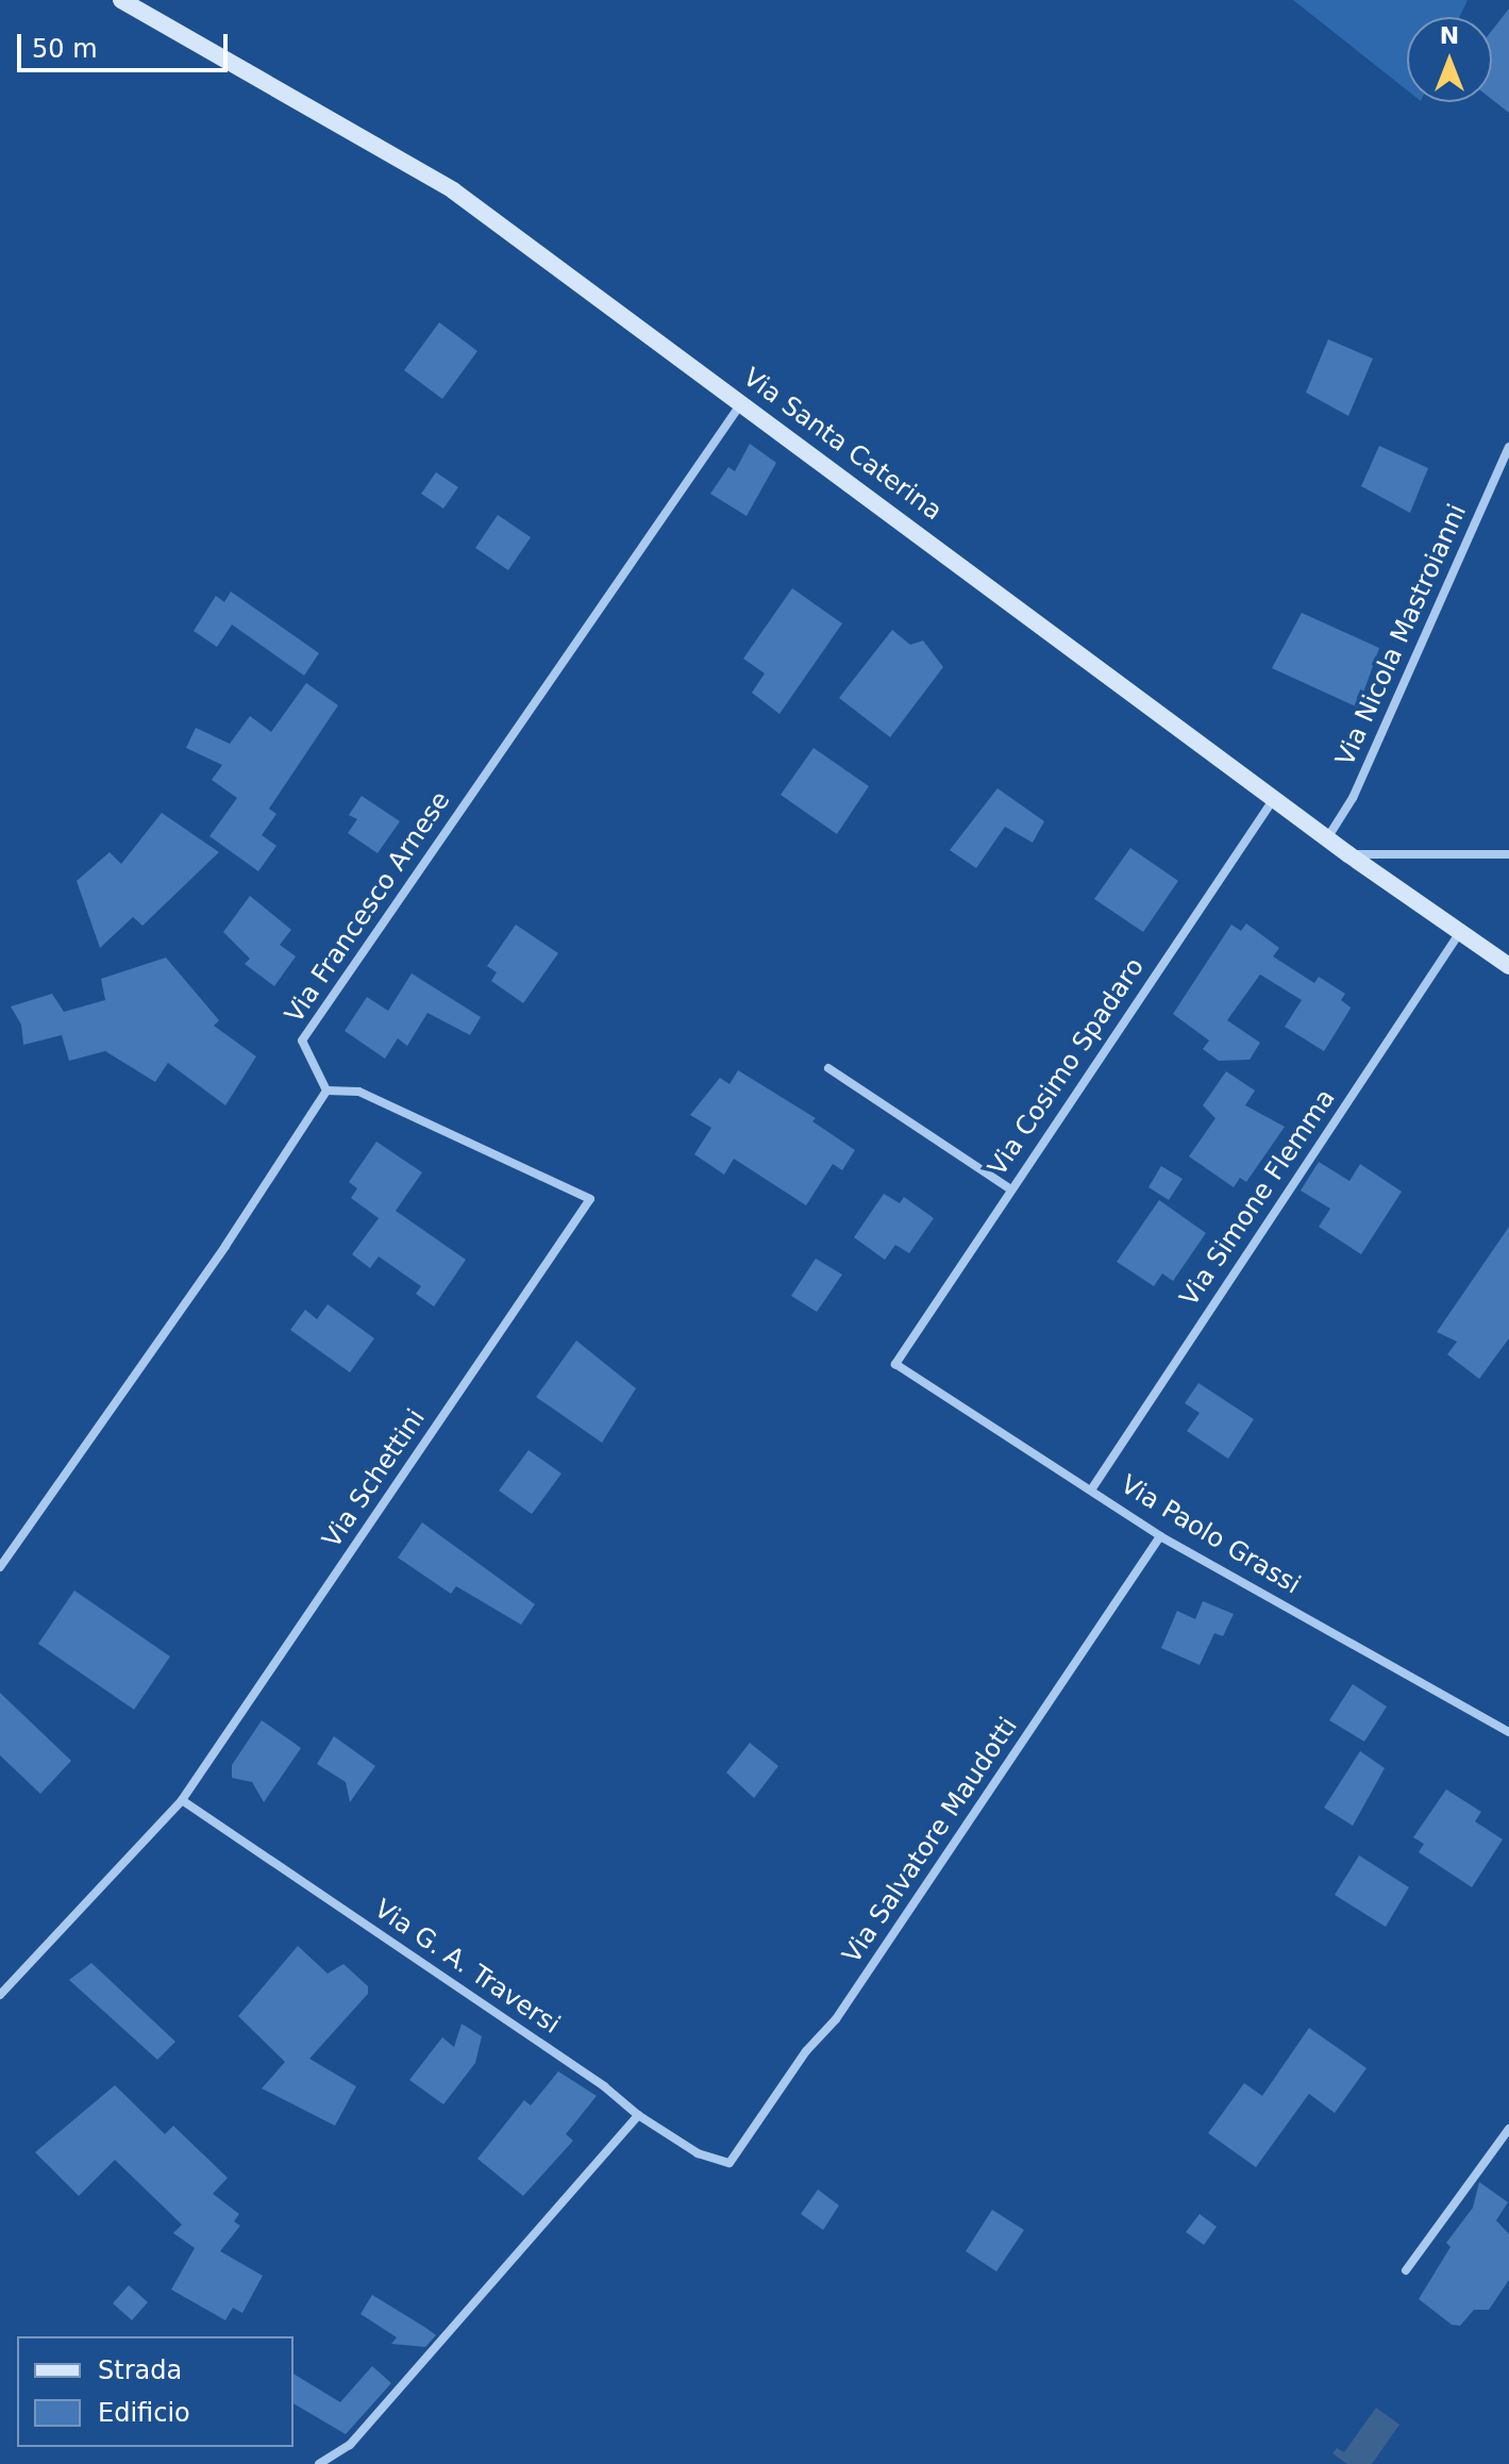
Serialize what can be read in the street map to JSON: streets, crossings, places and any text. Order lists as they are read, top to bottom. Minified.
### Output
{"streets":{"street":["Via Santa Caterina","Via Nicola Mastroianni","Via Francesco Arnese","Via Cosimo Spadaro","Via Simone Flemma","Via Schettini","Via Paolo Grassi","Via Salvatore Maudotti","Via G. A. Traversi"]},"crossings":[["Via Santa Caterina","Via Nicola Mastroianni"],["Via Santa Caterina","Via Francesco Arnese"],["Via Santa Caterina","Via Cosimo Spadaro"],["Via Santa Caterina","Via Simone Flemma"],["Via Francesco Arnese","Via Schettini"],["Via Cosimo Spadaro","Via Paolo Grassi"],["Via Simone Flemma","Via Paolo Grassi"],["Via Schettini","Via G. A. Traversi"],["Via Paolo Grassi","Via Salvatore Maudotti"],["Via Salvatore Maudotti","Via G. A. Traversi"]],"legend":["Strada","Edificio"],"scale_bar":"50 m","north":"top"}
